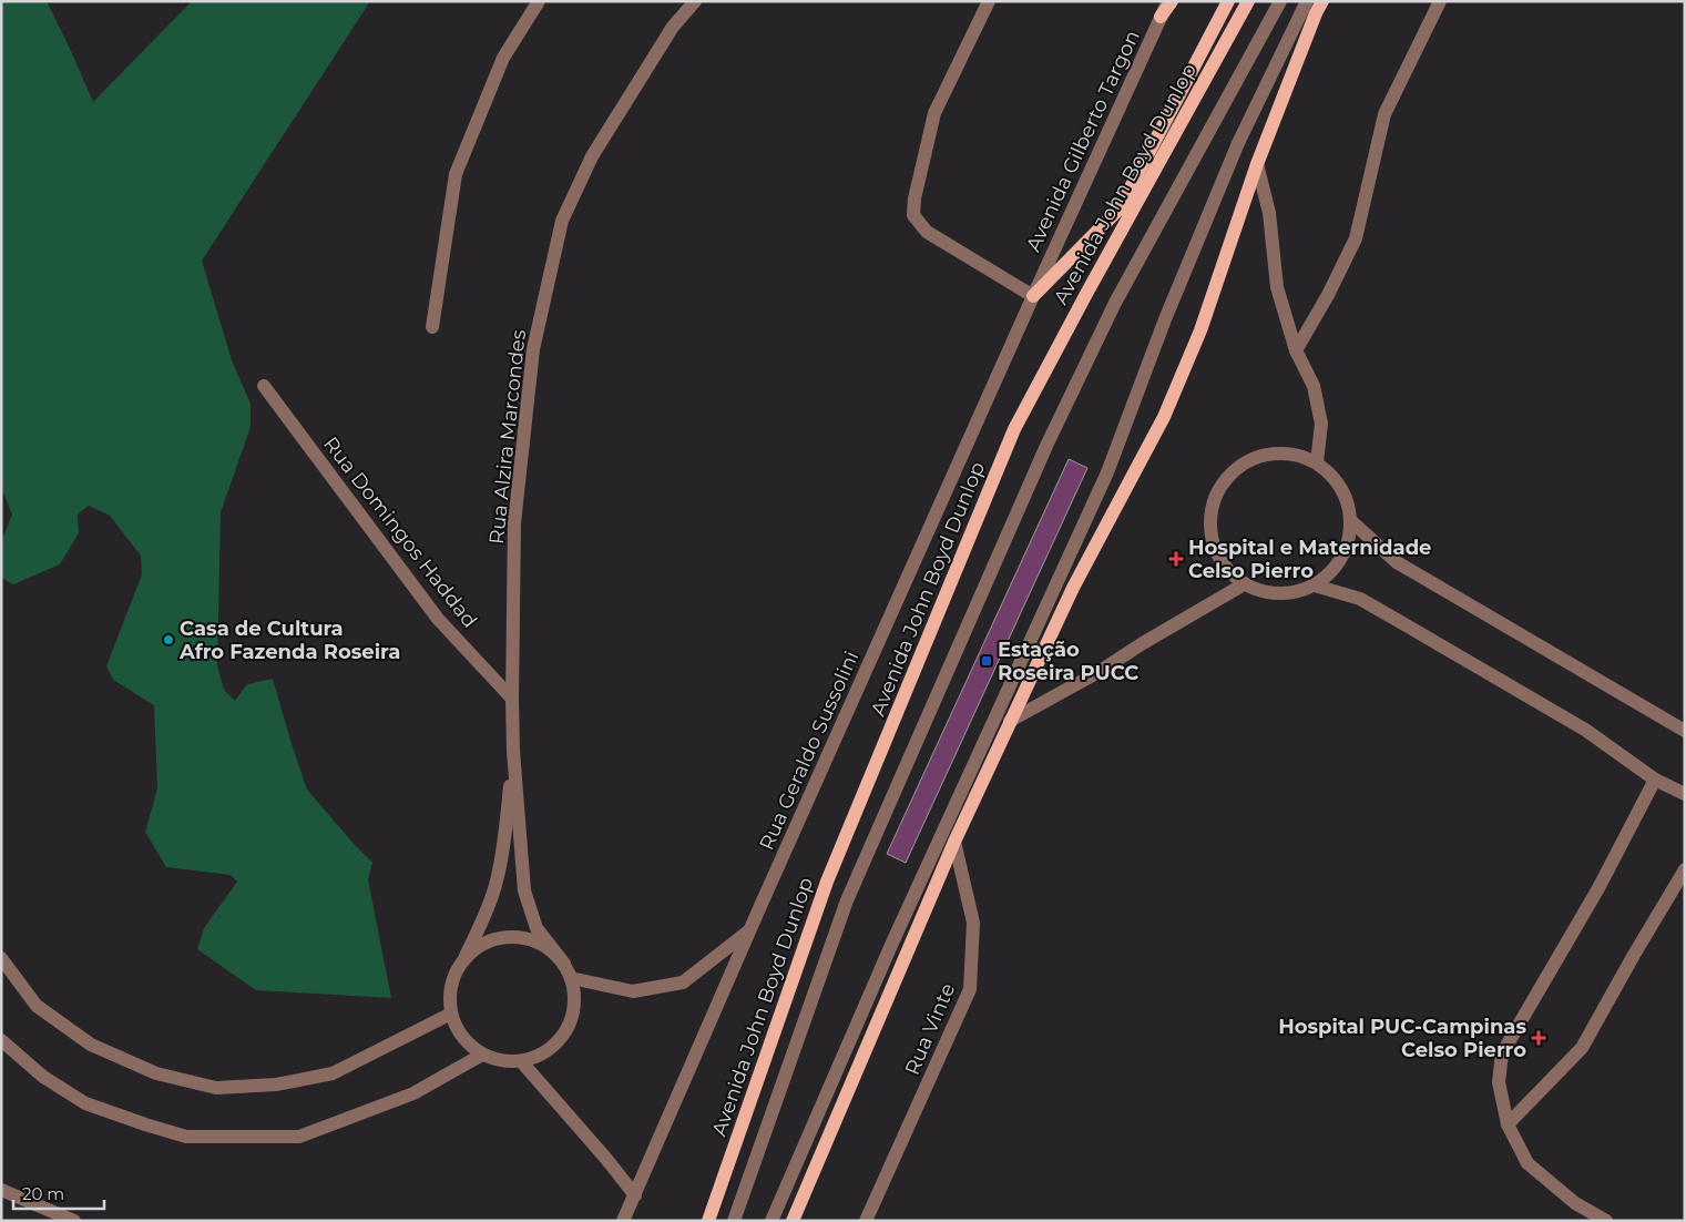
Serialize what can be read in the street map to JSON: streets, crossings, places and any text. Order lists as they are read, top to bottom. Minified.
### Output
{"streets":{"main road":["Avenida John Boyd Dunlop"],"street":["Avenida Gilberto Targon","Rua Alzira Marcondes","Rua Domingos Haddad","Rua Geraldo Sussolini","Rua Vinte"]},"crossings":[["Avenida Gilberto Targon","Rua Geraldo Sussolini"],["Rua Alzira Marcondes","Rua Domingos Haddad"]],"places":{"health":["Hospital e Maternidade Celso Pierro","Hospital PUC-Campinas Celso Pierro"],"other":["Casa de Cultura Afro Fazenda Roseira"],"transit":["Estação Roseira PUCC"]},"scale_bar":"20 m"}
